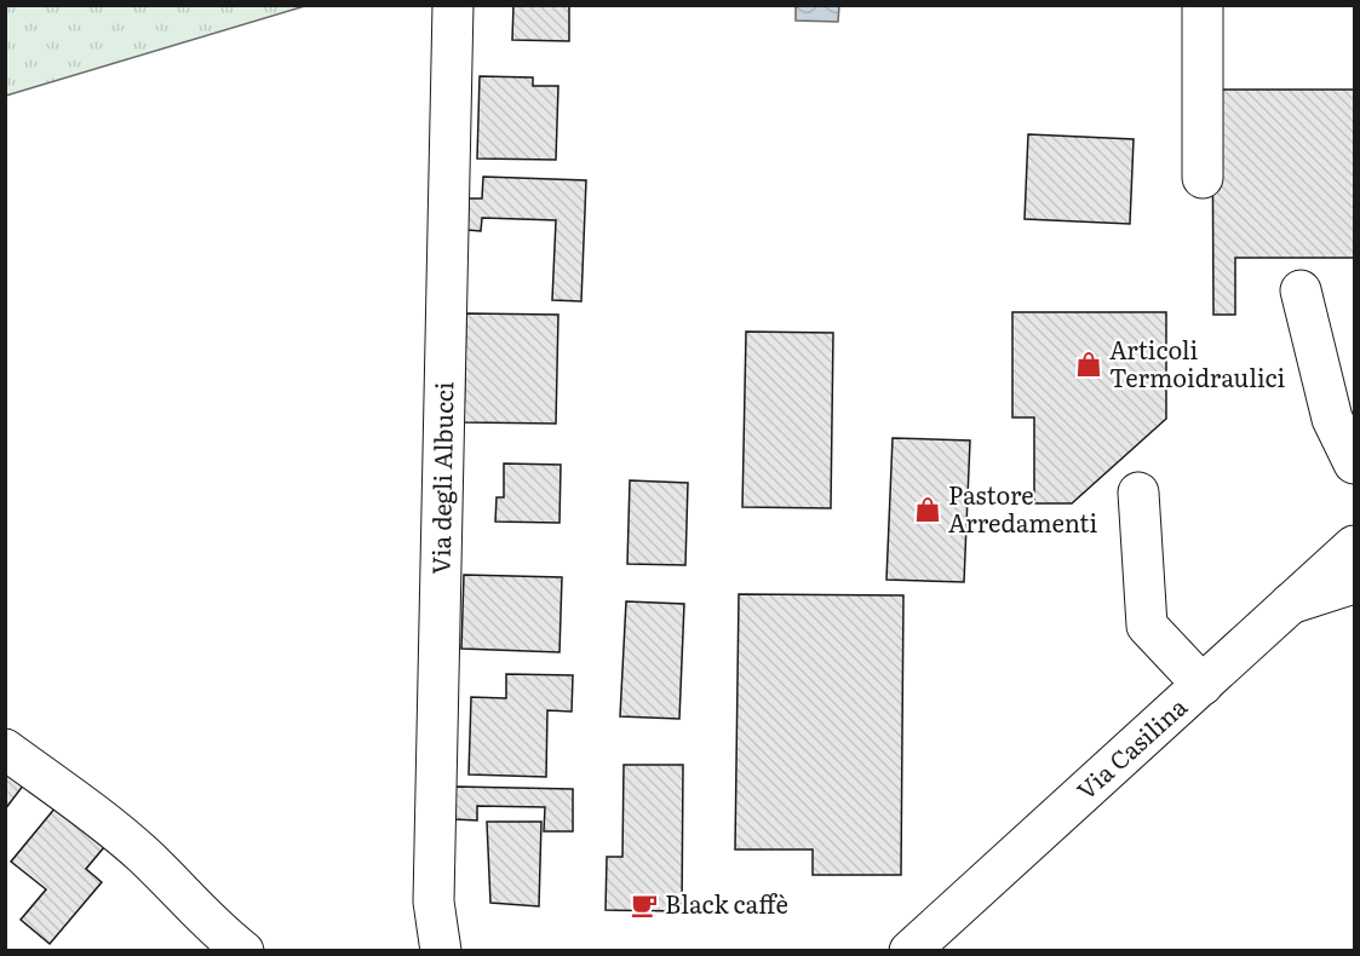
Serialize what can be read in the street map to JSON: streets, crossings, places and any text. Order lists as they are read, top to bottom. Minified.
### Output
{"streets":{"street":["Via degli Albucci","Via Casilina"]},"places":{"shop":["Articoli Termoidraulici","Pastore Arredamenti"],"cafe":["Black caffè"]}}
